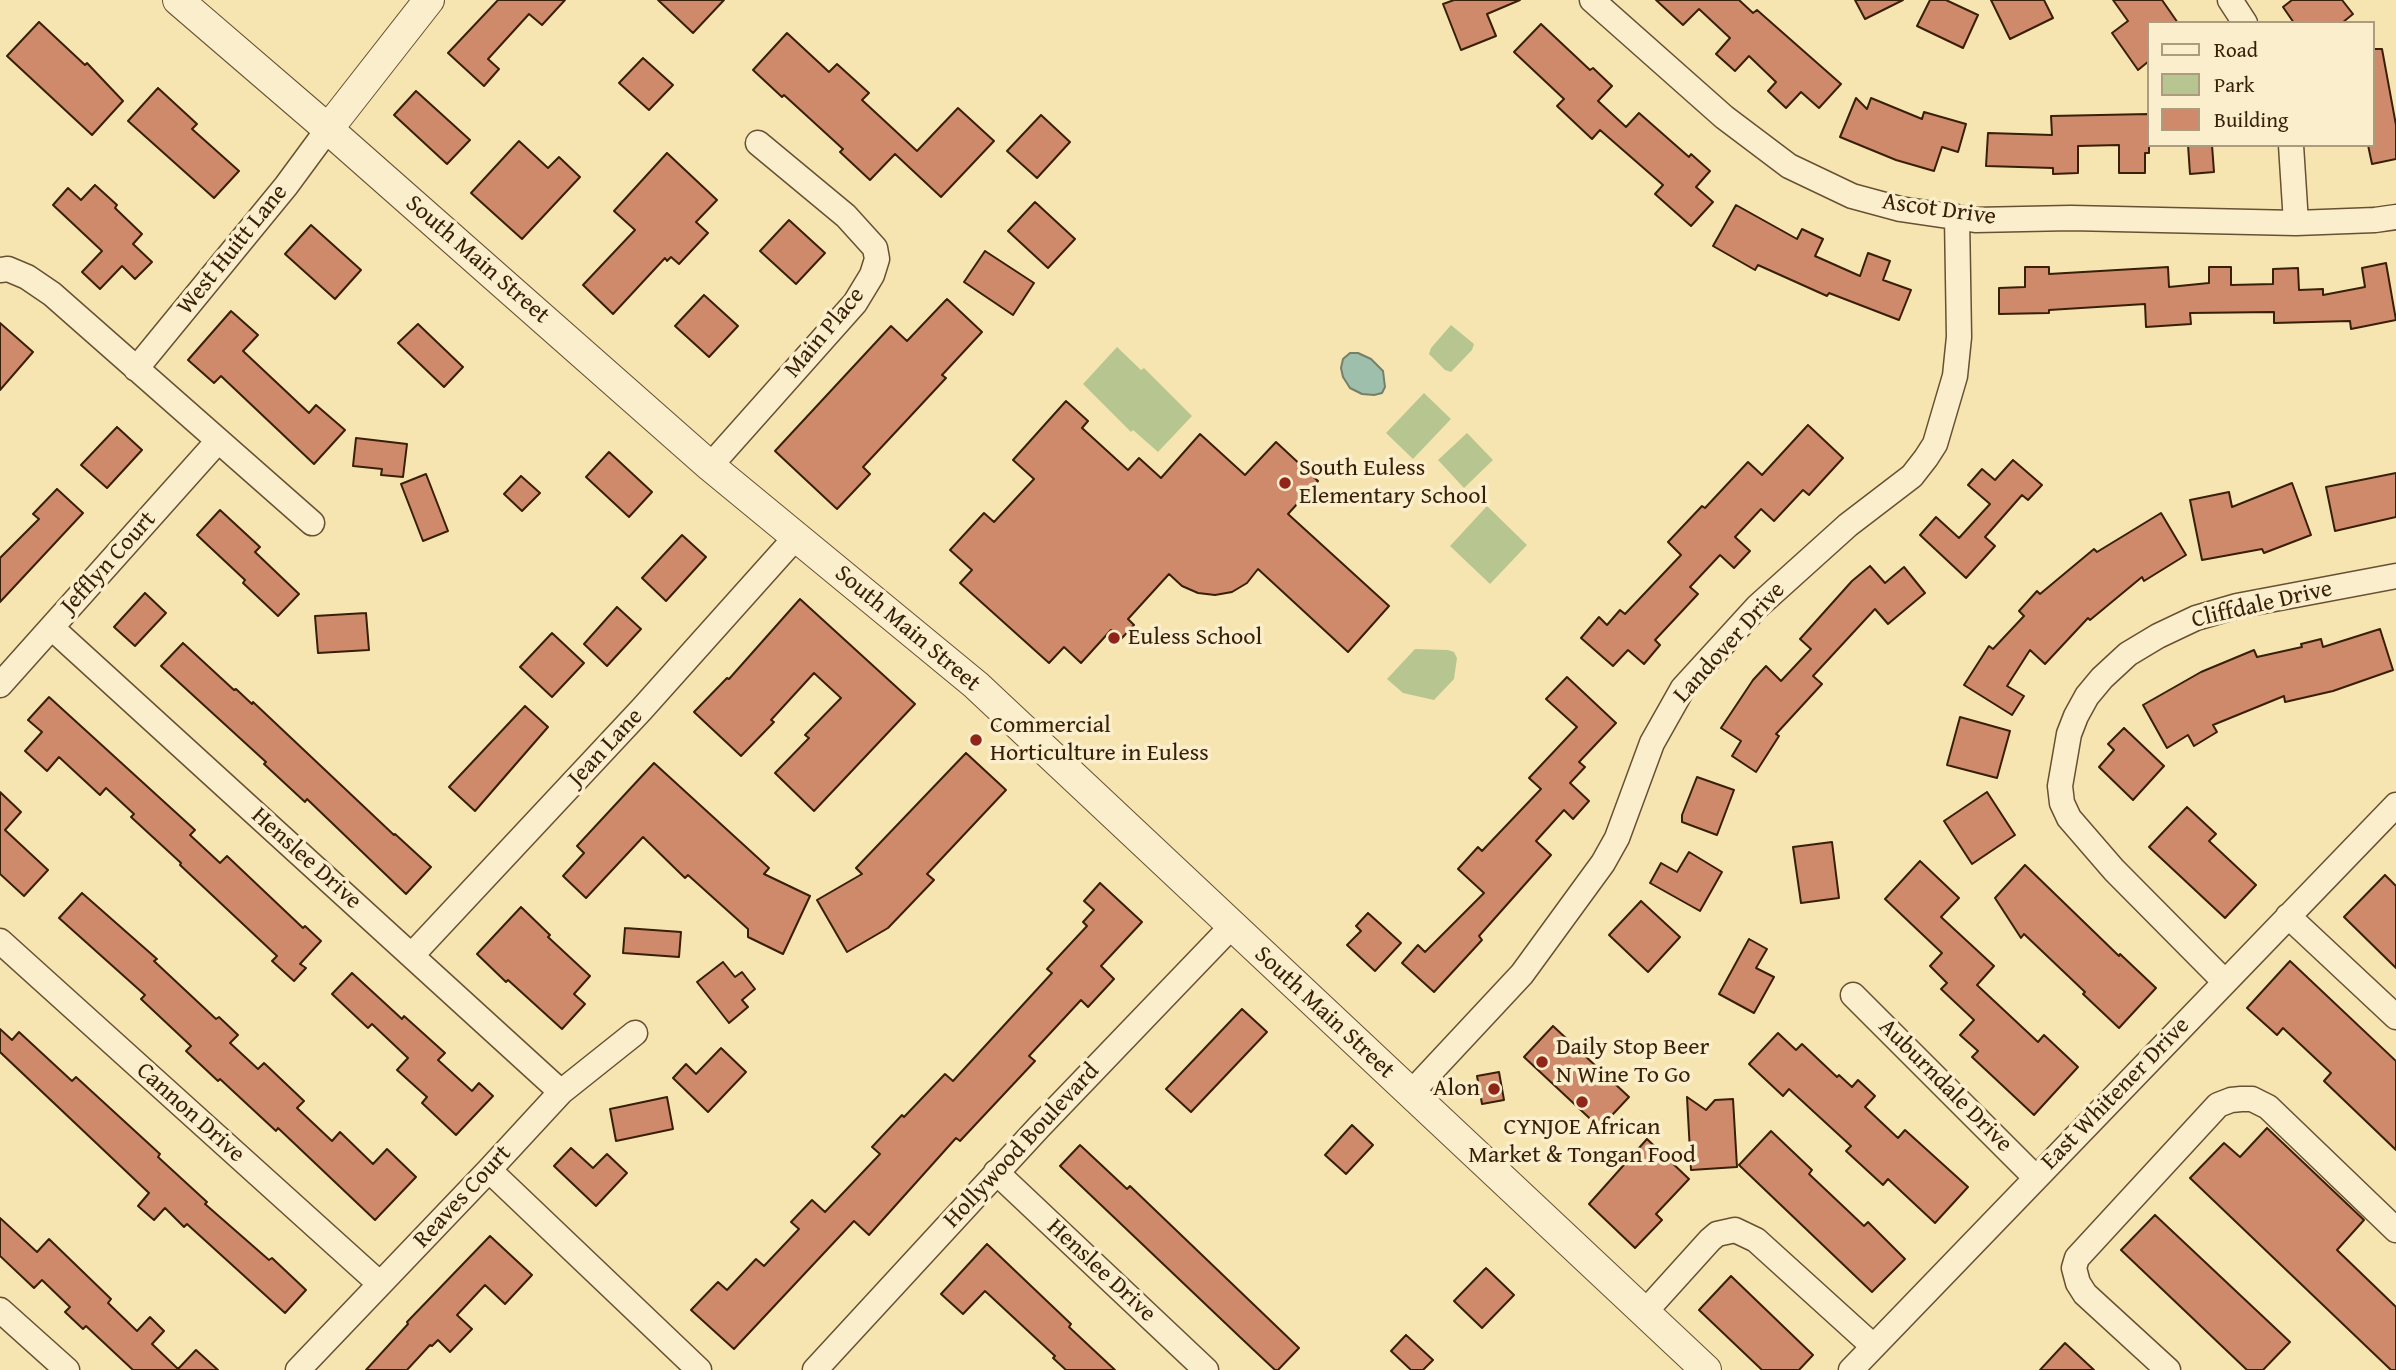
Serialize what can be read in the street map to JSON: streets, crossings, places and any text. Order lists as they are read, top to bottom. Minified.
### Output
{"streets":{"street":["Ascot Drive","West Huitt Lane","South Main Street","Main Place","Jefflyn Court","Cliffdale Drive","Landover Drive","Jean Lane","Henslee Drive","Auburndale Drive","East Whitener Drive","Cannon Drive","Hollywood Boulevard","Reaves Court"]},"crossings":[["Ascot Drive","Landover Drive"],["West Huitt Lane","South Main Street"],["South Main Street","Main Place"],["South Main Street","Landover Drive"],["South Main Street","Jean Lane"],["South Main Street","Hollywood Boulevard"],["Jefflyn Court","Henslee Drive"],["Cliffdale Drive","East Whitener Drive"],["Jean Lane","Henslee Drive"],["Henslee Drive","Hollywood Boulevard"],["Henslee Drive","Reaves Court"],["Auburndale Drive","East Whitener Drive"],["Cannon Drive","Reaves Court"]],"places":["South Euless Elementary School","Euless School","Commercial Horticulture in Euless","Daily Stop Beer N Wine To Go","Alon","CYNJOE African Market & Tongan Food"],"legend":["Road","Park","Building"]}
